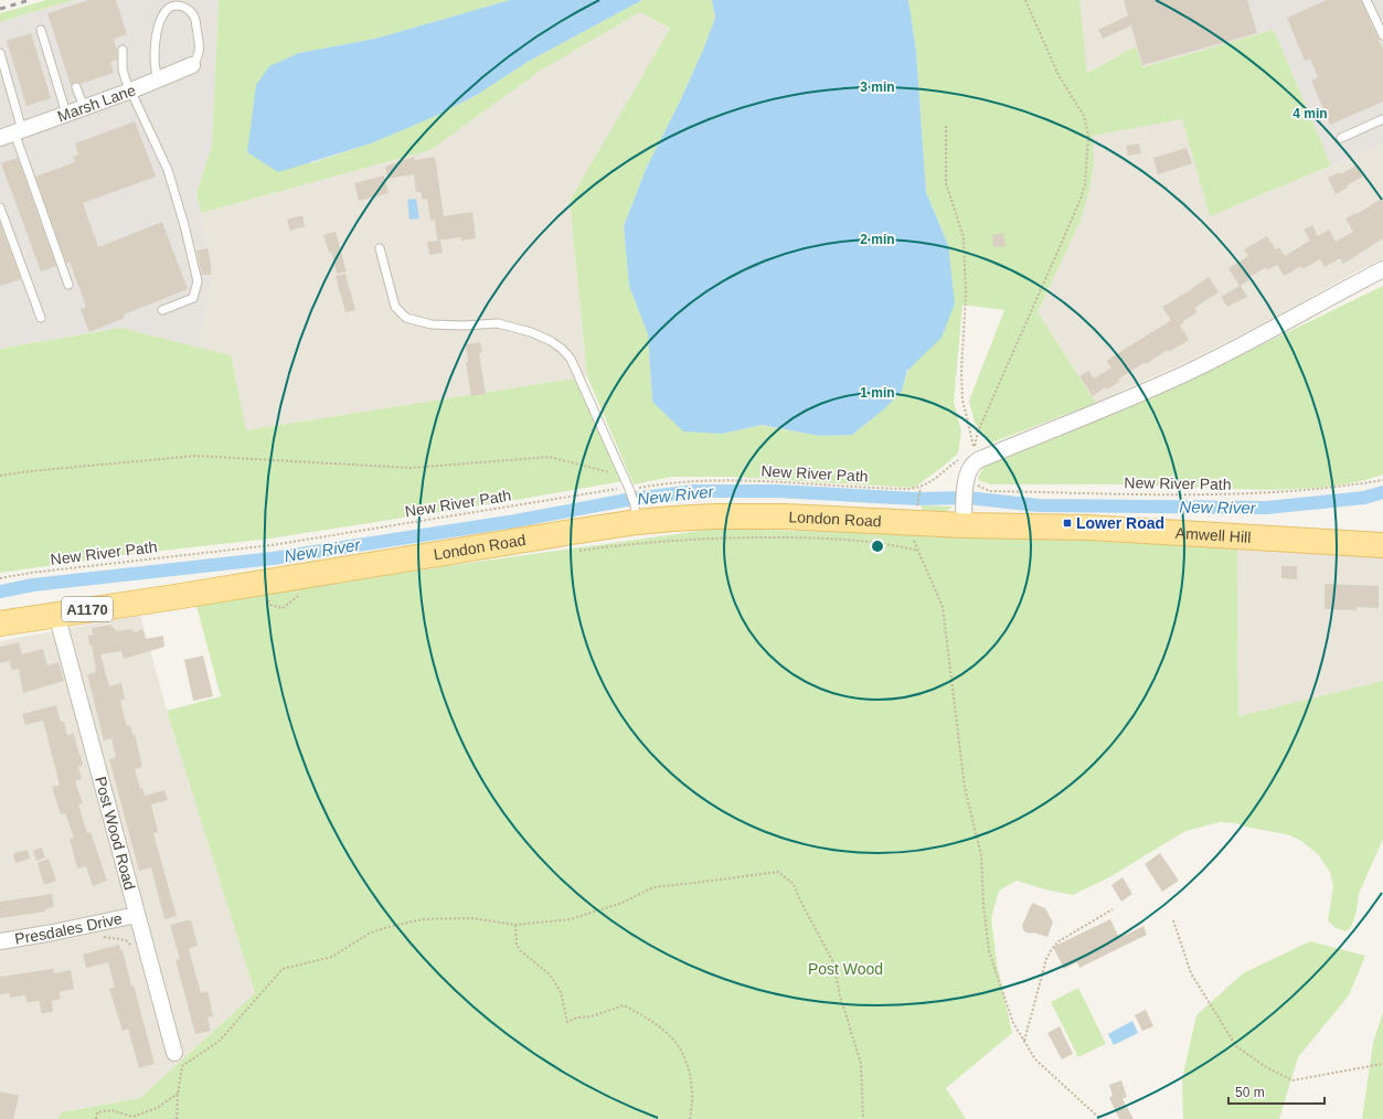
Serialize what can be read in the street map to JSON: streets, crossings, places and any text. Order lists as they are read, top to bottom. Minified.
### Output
{"streets":{"main road":["London Road","Amwell Hill","A1170"],"street":["Marsh Lane","Post Wood Road","Presdales Drive"],"path":["New River Path"]},"crossings":[["London Road","Amwell Hill"],["London Road","Post Wood Road"],["Post Wood Road","Presdales Drive"]],"water":["New River"],"parks":["Post Wood"],"places":{"transit":["Lower Road"]},"scale_bar":"50 m","rings":["3 min","4 min","2 min","1 min"]}
